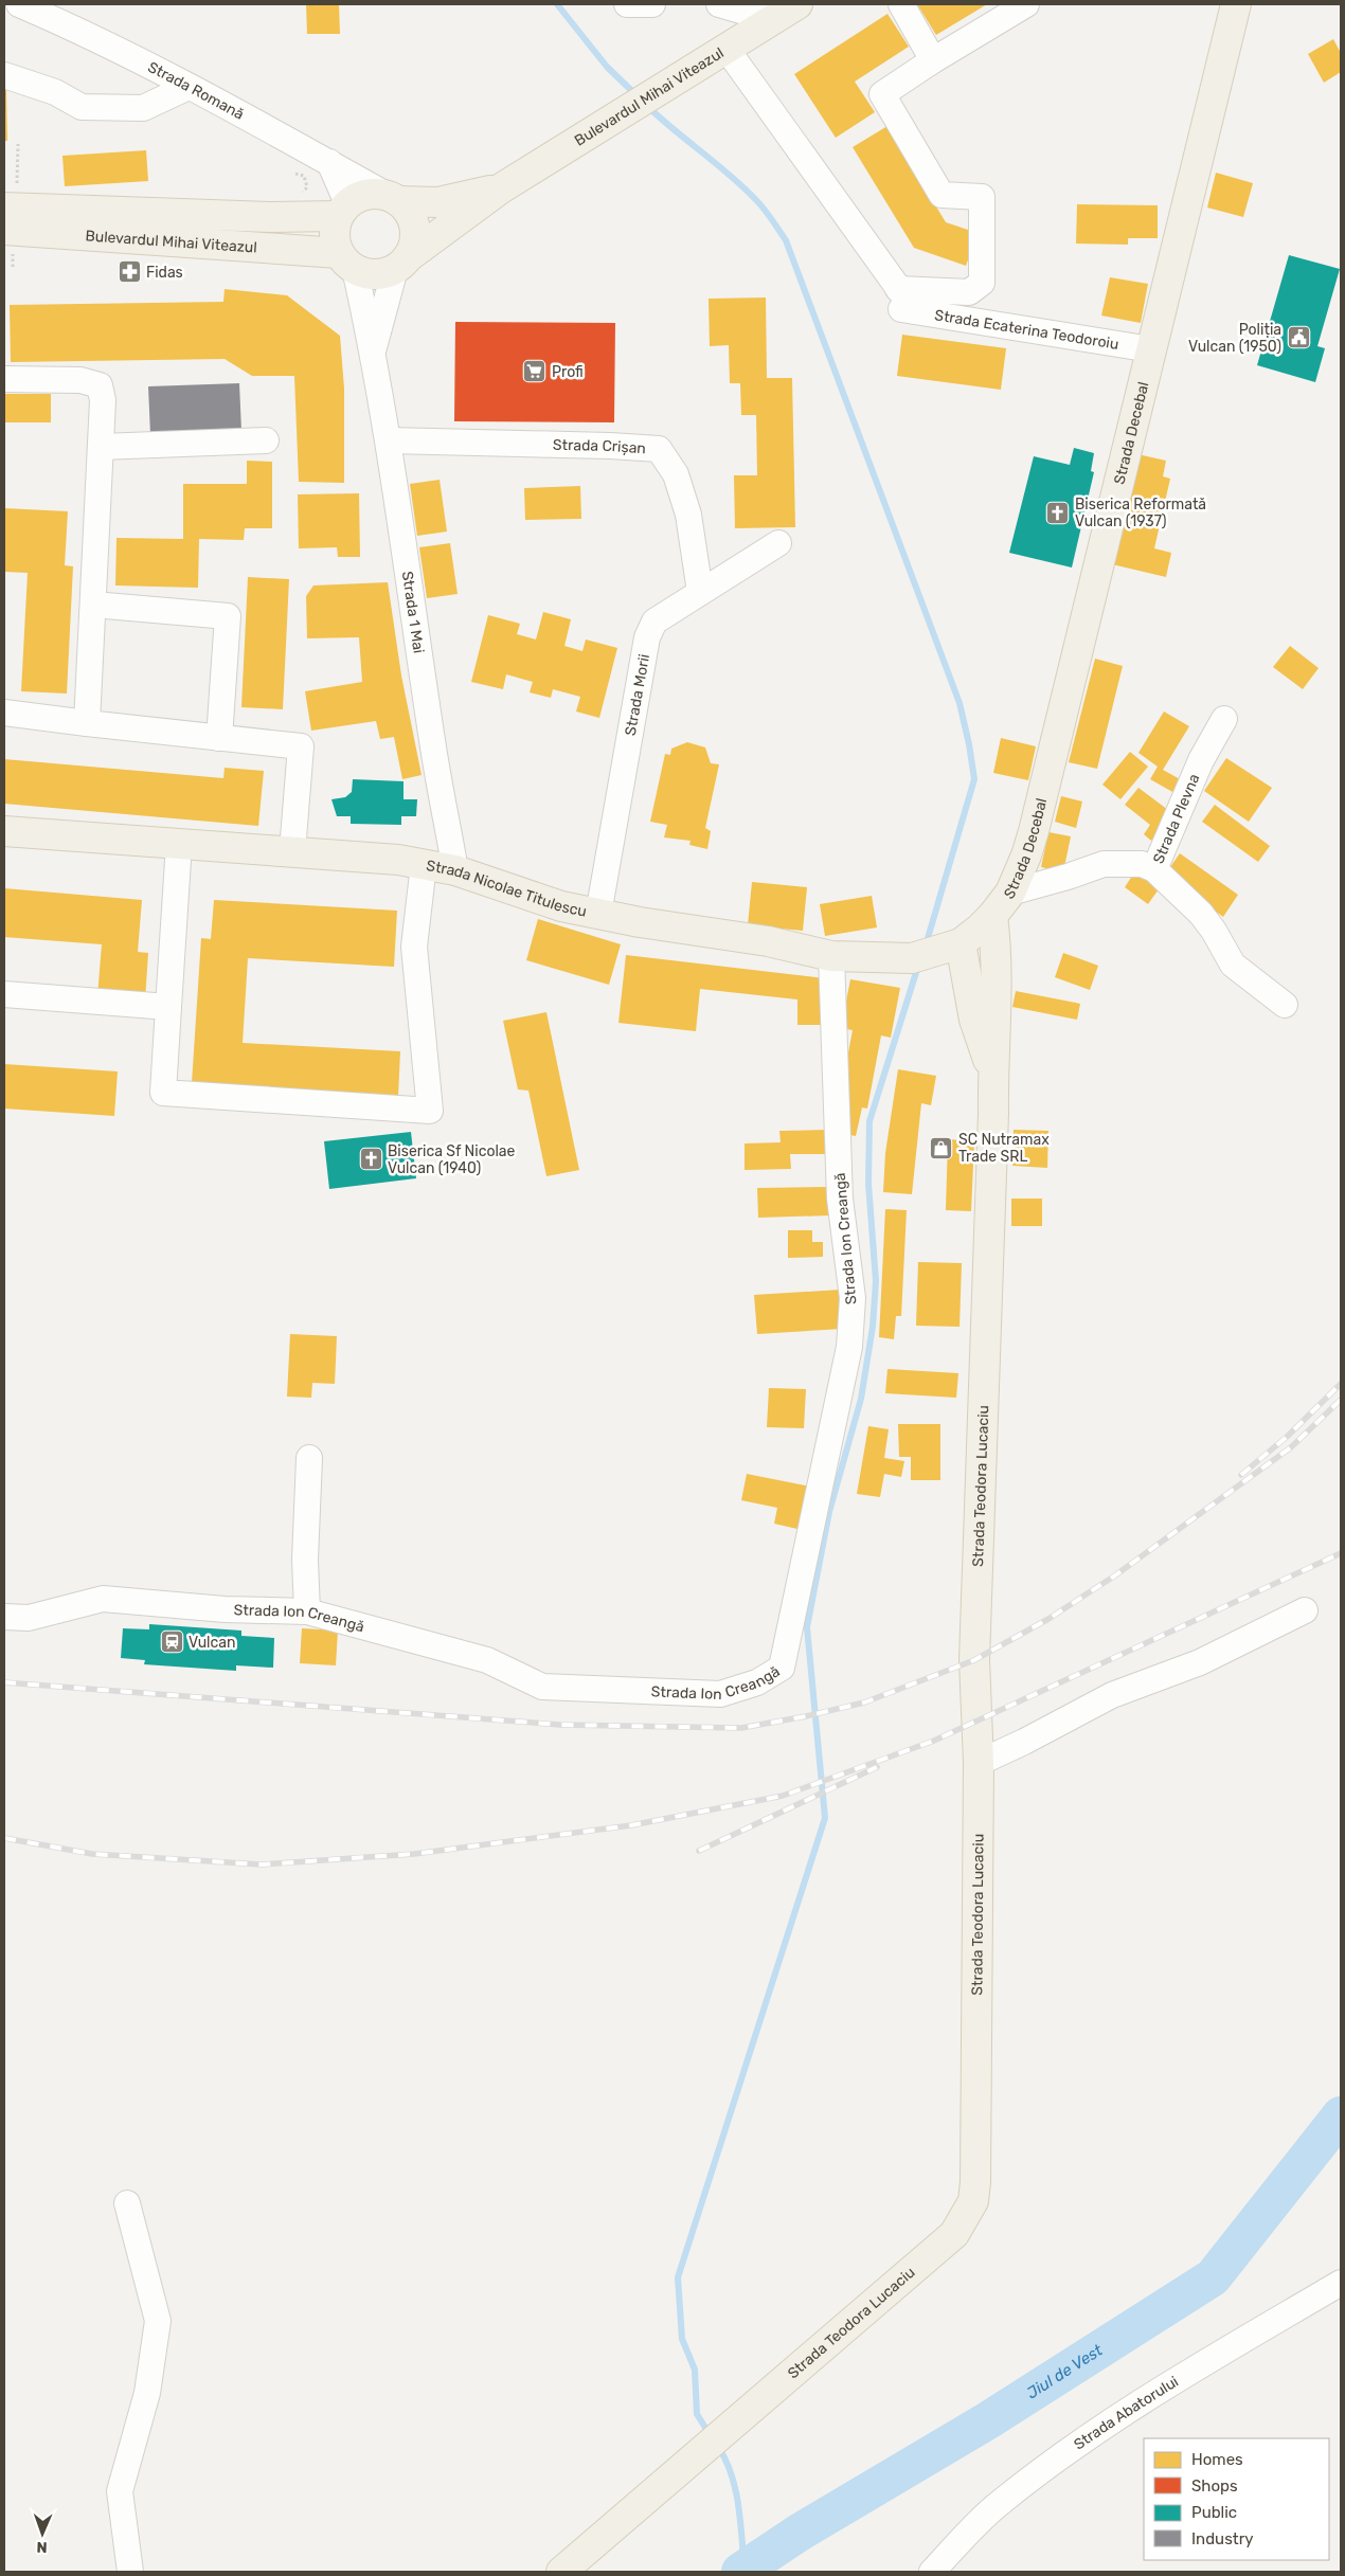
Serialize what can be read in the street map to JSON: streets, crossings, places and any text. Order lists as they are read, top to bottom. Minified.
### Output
{"streets":{"main road":["Bulevardul Mihai Viteazul","Strada Decebal","Strada Nicolae Titulescu","Strada Teodora Lucaciu"],"street":["Strada Romană","Strada Ecaterina Teodoroiu","Strada Crișan","Strada 1 Mai","Strada Morii","Strada Plevna","Strada Ion Creangă","Strada Abatorului"]},"crossings":[["Strada Romană","Bulevardul Mihai Viteazul"],["Strada Romană","Strada 1 Mai"],["Bulevardul Mihai Viteazul","Strada 1 Mai"],["Strada Ecaterina Teodoroiu","Strada Decebal"],["Strada Decebal","Strada Plevna"],["Strada Decebal","Strada Nicolae Titulescu"],["Strada Decebal","Strada Teodora Lucaciu"],["Strada Crișan","Strada 1 Mai"],["Strada Crișan","Strada Morii"],["Strada 1 Mai","Strada Nicolae Titulescu"],["Strada Morii","Strada Nicolae Titulescu"],["Strada Nicolae Titulescu","Strada Ion Creangă"],["Strada Nicolae Titulescu","Strada Teodora Lucaciu"]],"water":["Jiul de Vest"],"places":{"pharmacy":["Fidas"],"public building":["Poliția Vulcan (1950)"],"supermarket":["Profi"],"church":["Biserica Reformată Vulcan (1937)","Biserica Sf Nicolae Vulcan (1940)"],"shop":["SC Nutramax Trade SRL"],"station":["Vulcan"]},"legend":["Homes","Shops","Public","Industry"],"north":"bottom"}
